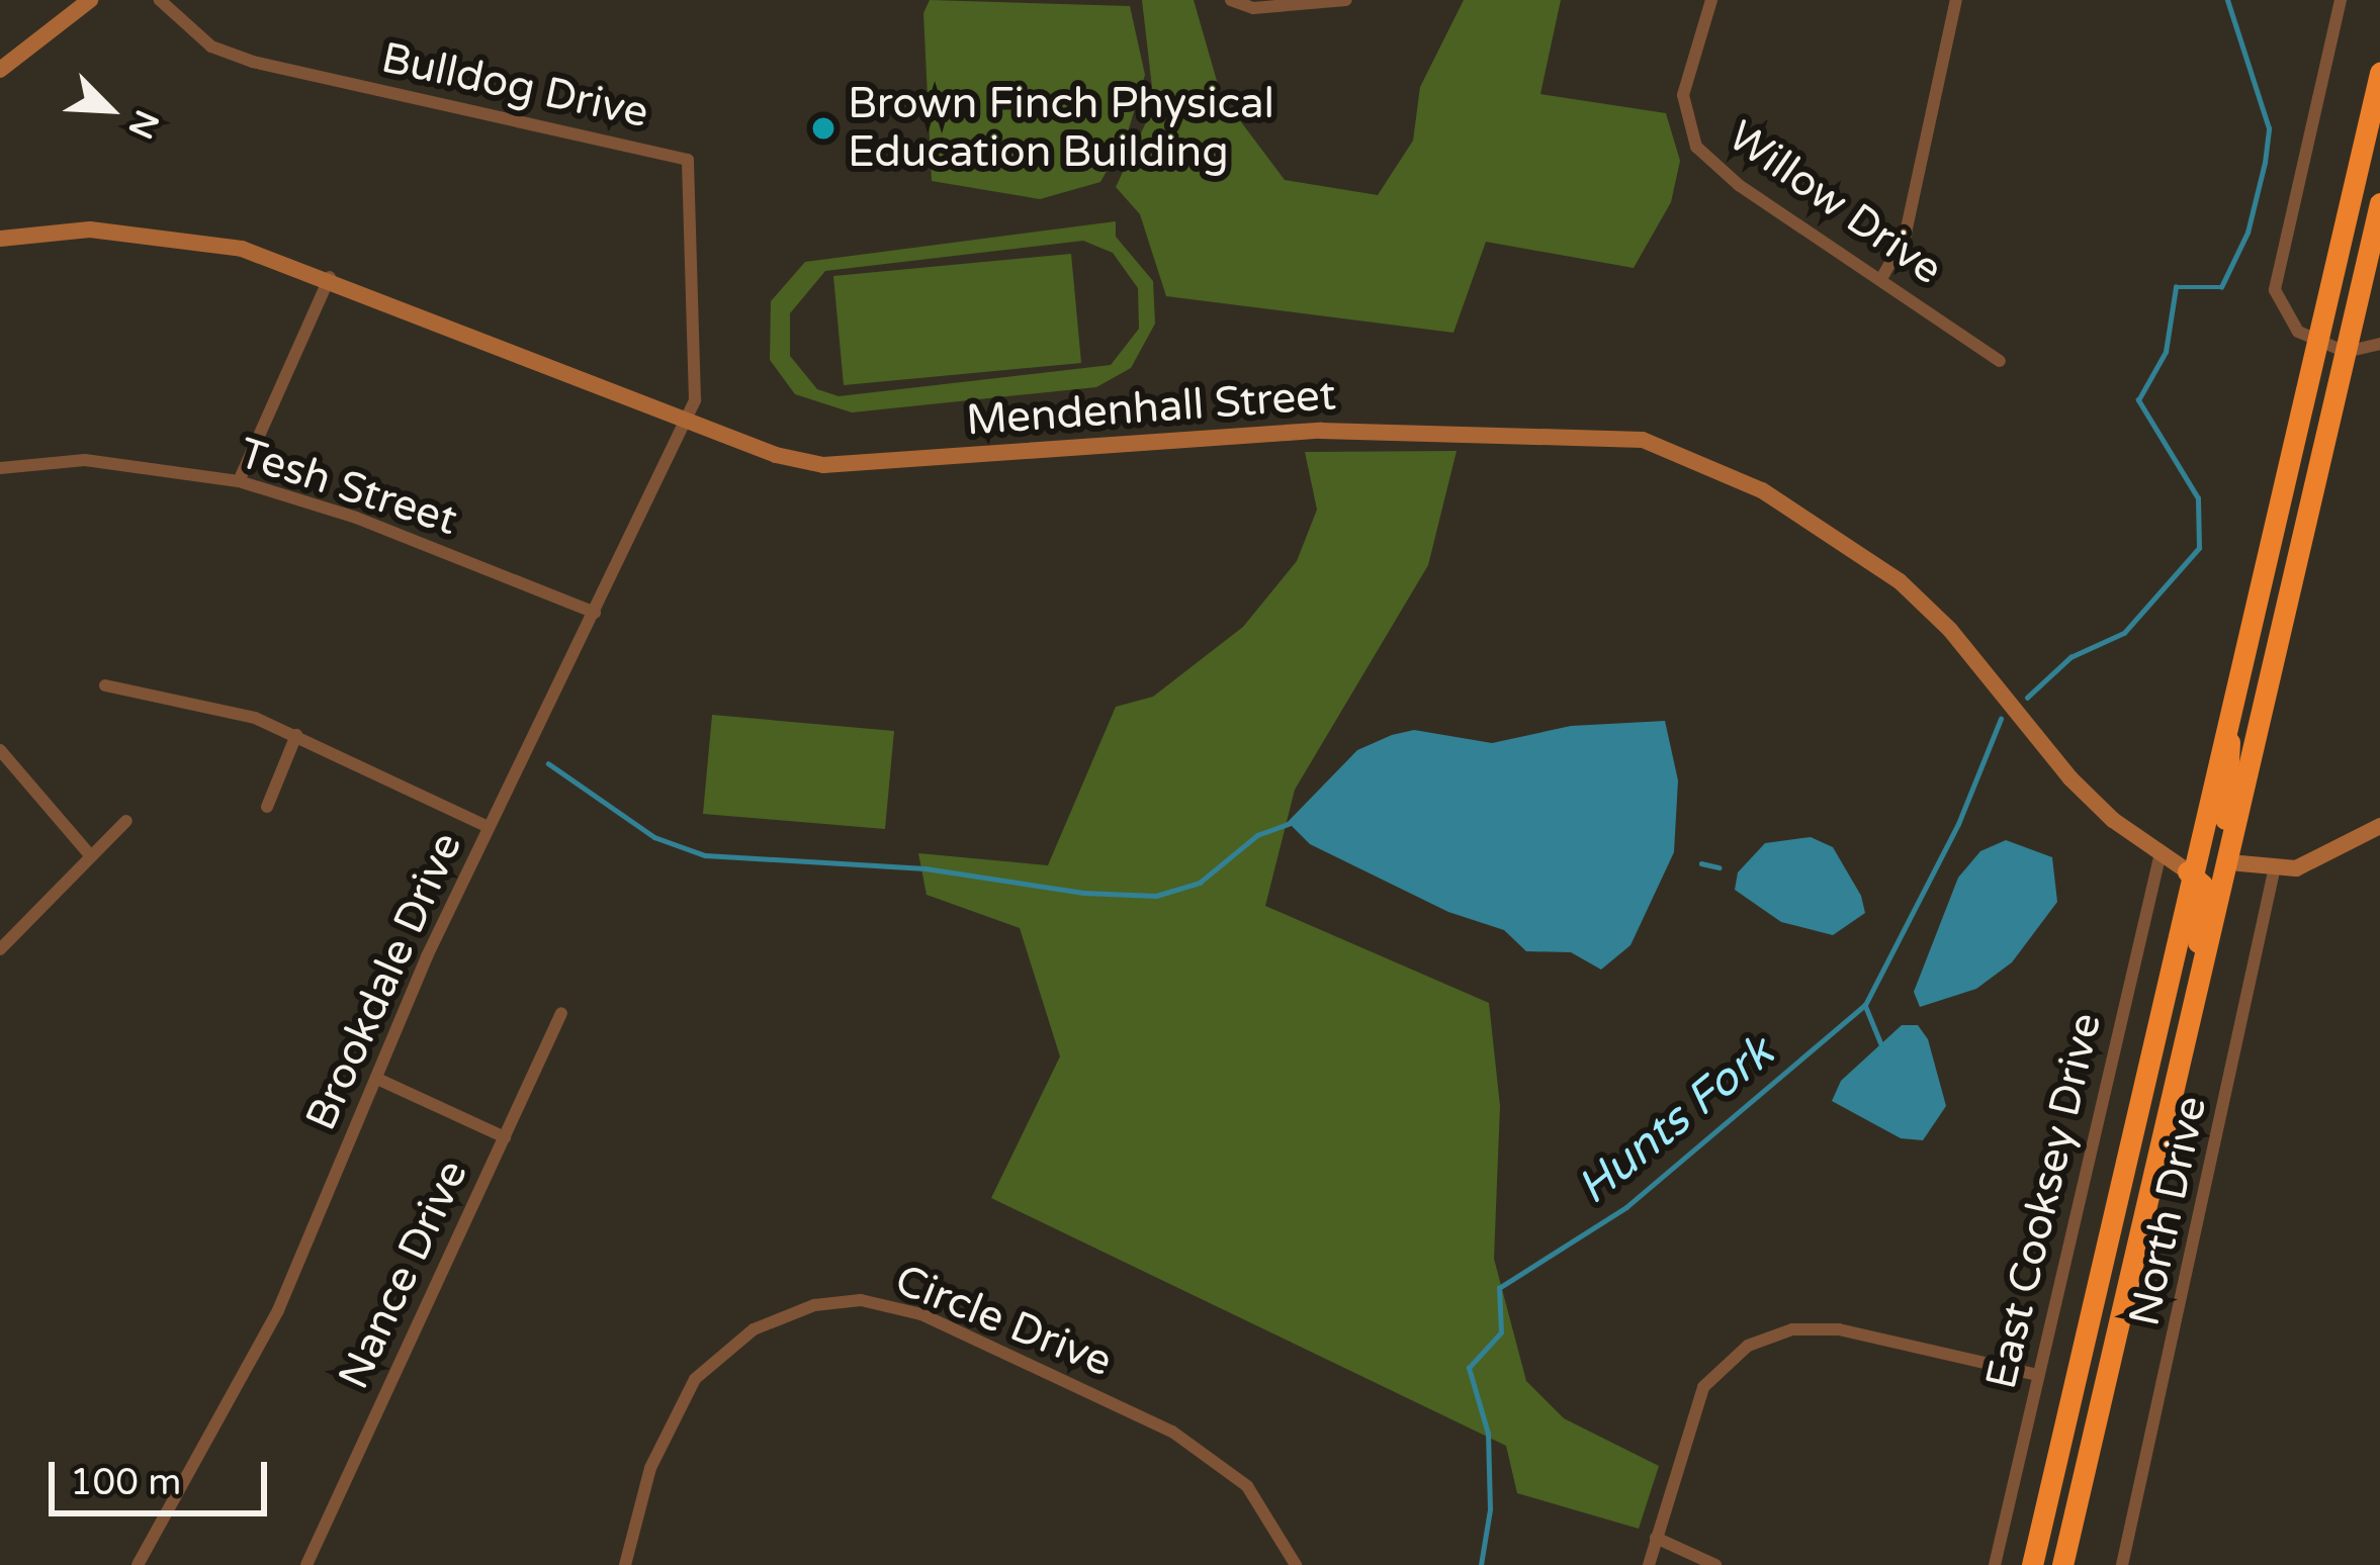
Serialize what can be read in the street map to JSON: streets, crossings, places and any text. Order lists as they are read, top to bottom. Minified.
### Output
{"streets":{"street":["Bulldog Drive","Willow Drive","Mendenhall Street","Tesh Street","Brookdale Drive","East Cooksey Drive","North Drive","Nance Drive","Circle Drive"]},"crossings":[["Bulldog Drive","Mendenhall Street"],["Bulldog Drive","Brookdale Drive"],["Mendenhall Street","Brookdale Drive"],["Mendenhall Street","East Cooksey Drive"],["Tesh Street","Brookdale Drive"]],"water":["Hunts Fork"],"places":["Brown Finch Physical Education Building"],"scale_bar":"100 m","north":"bottom right"}
